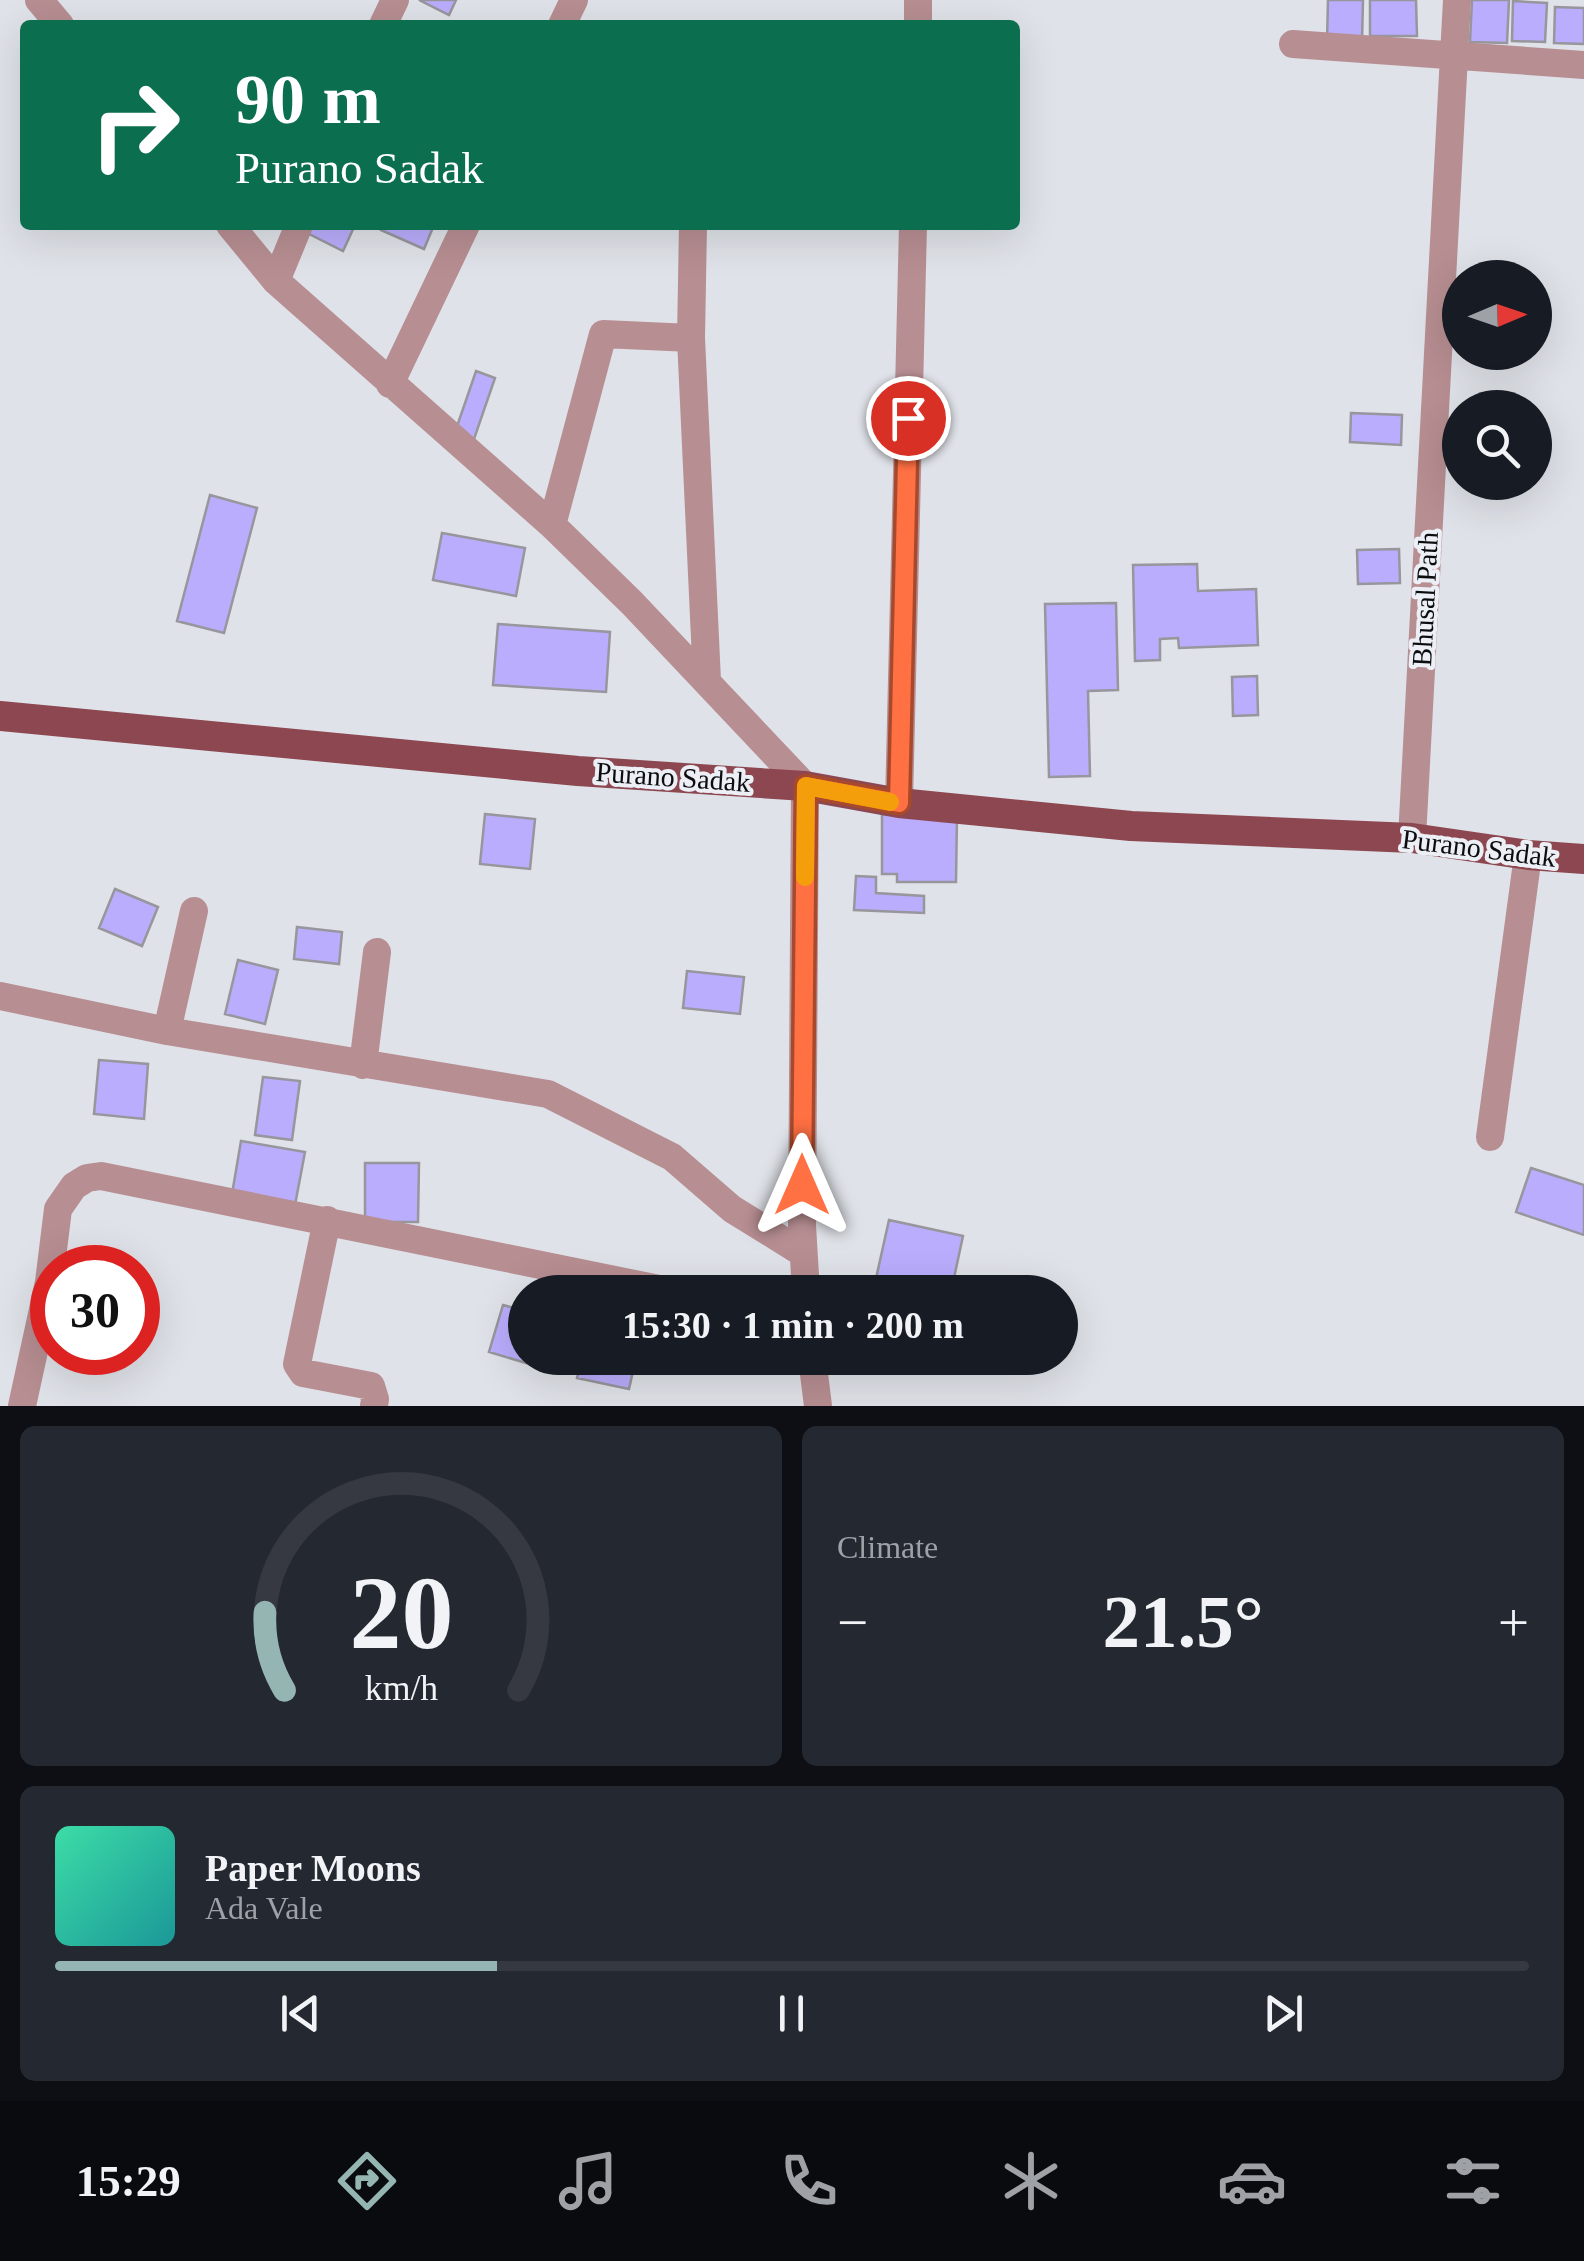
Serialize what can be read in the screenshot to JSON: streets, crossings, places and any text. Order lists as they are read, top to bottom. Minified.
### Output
{"streets":{"main road":["Purano Sadak"],"street":["Bhusal Path"]},"crossings":[["Bhusal Path","Purano Sadak"]],"north":"right","page":{"turn":["90 m","Purano Sadak"],"limit":"30","trip":"15:30 · 1 min · 200 m","tile":"Climate","heat":["−","21.5°","+"],"song":["Paper Moons","Ada Vale"],"tabs":"15:29","gauge":["20","km/h"]}}
